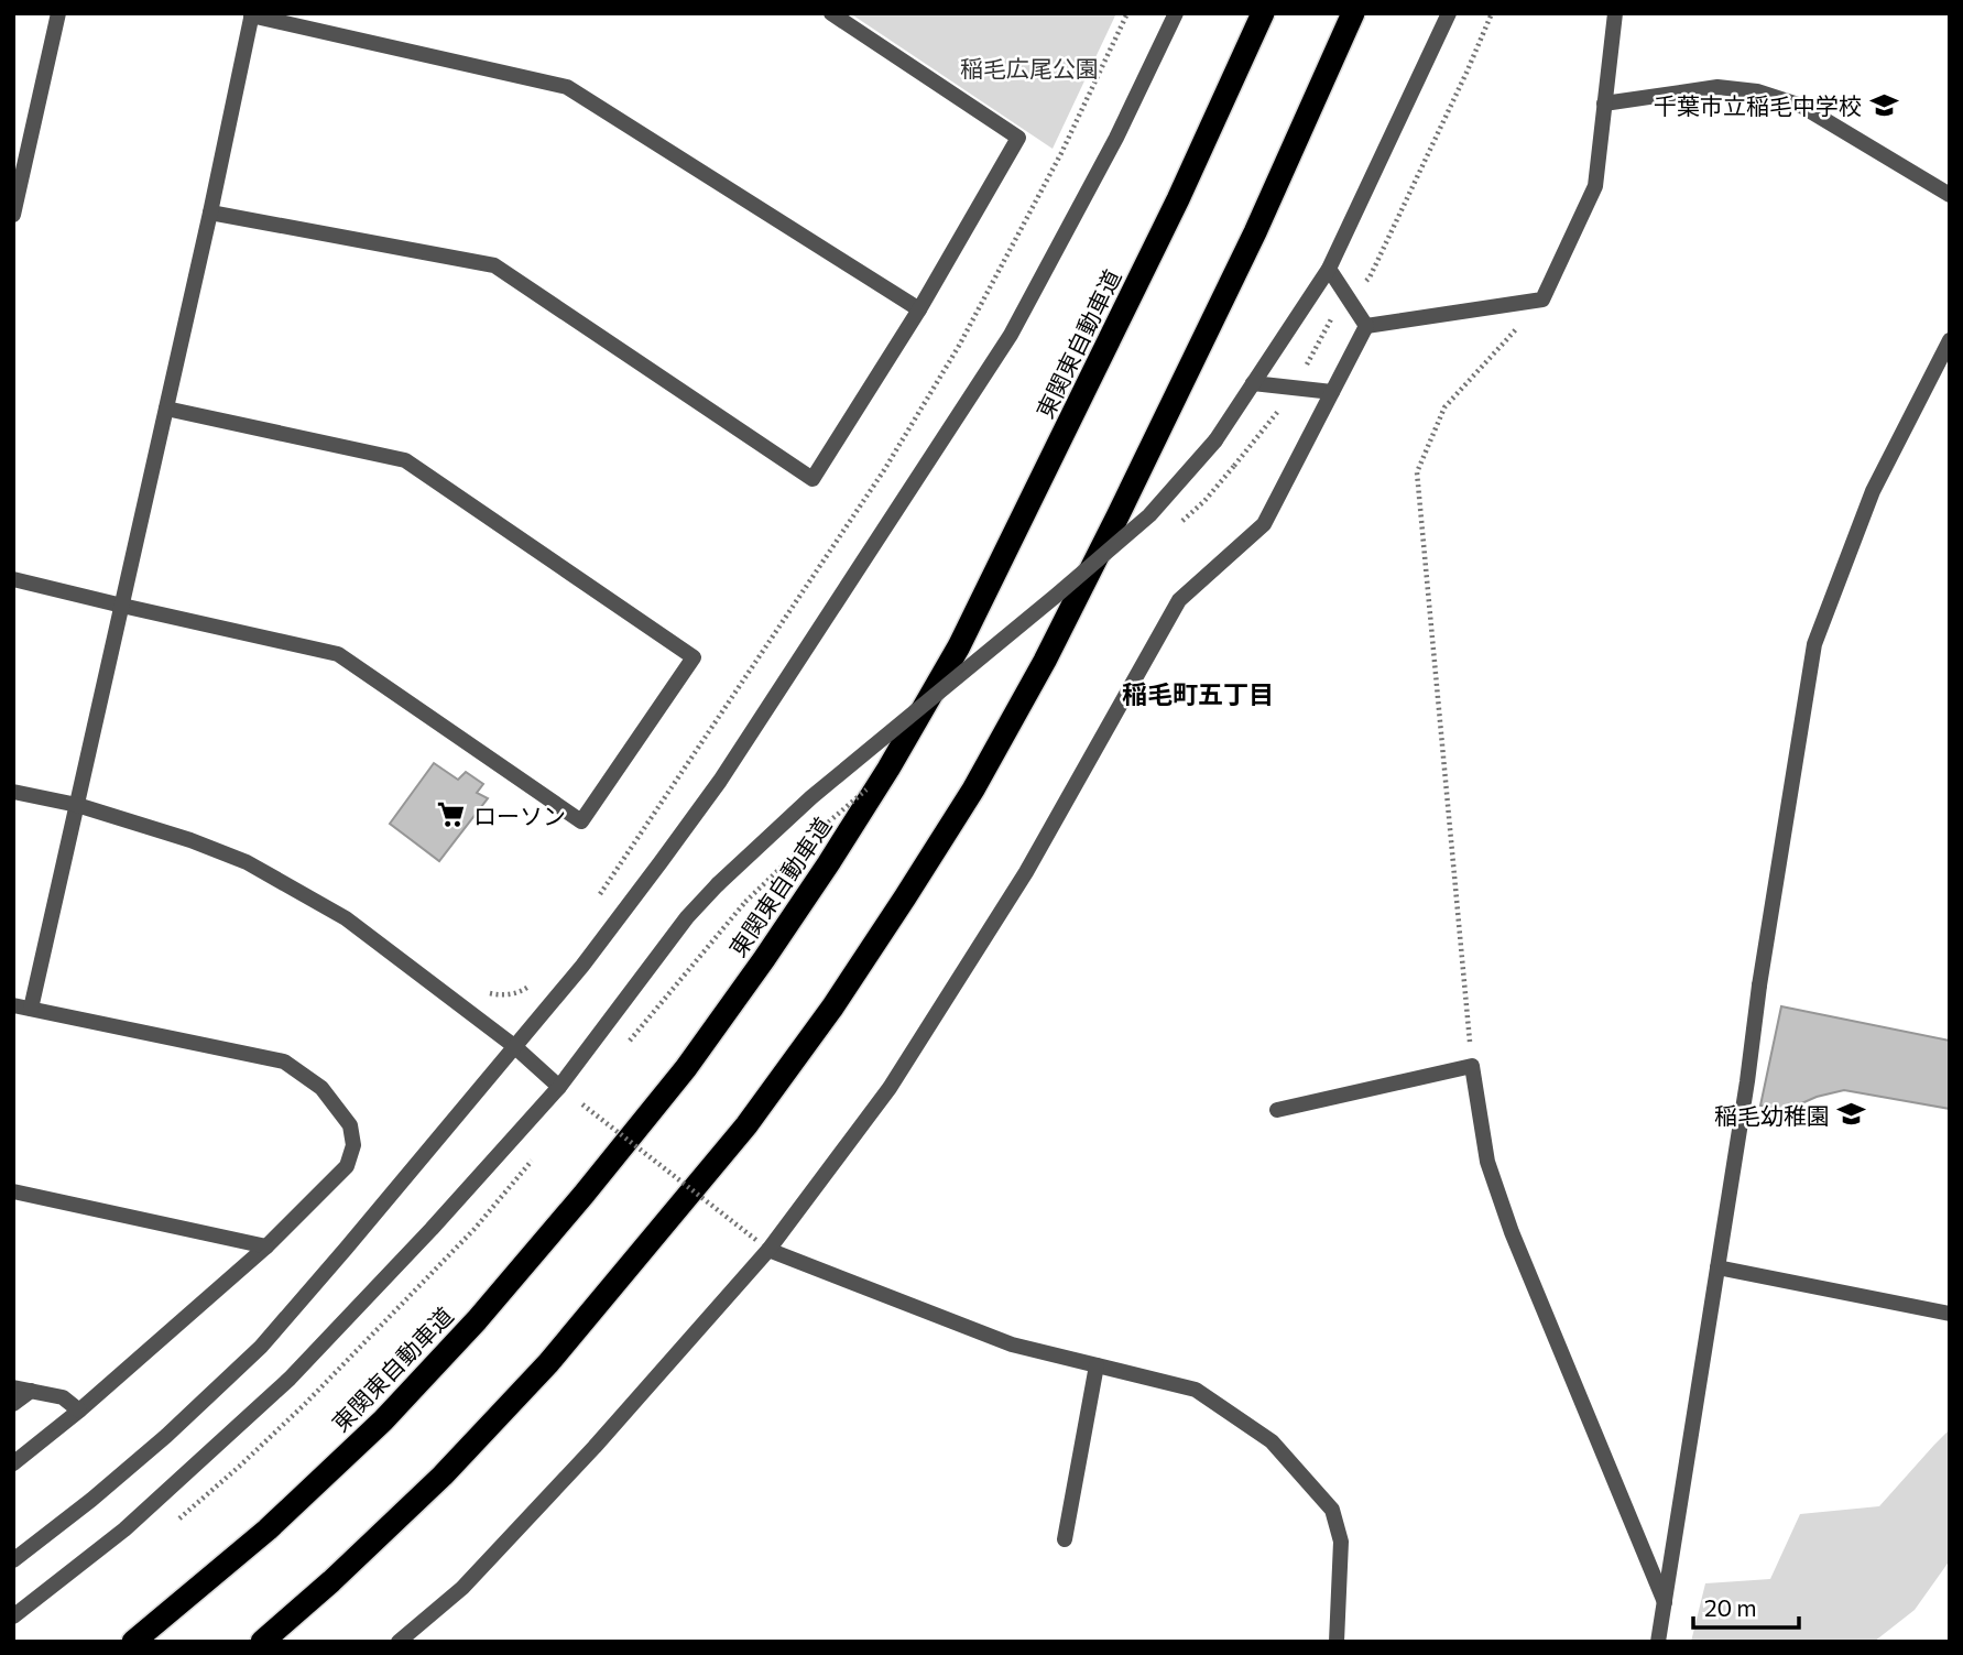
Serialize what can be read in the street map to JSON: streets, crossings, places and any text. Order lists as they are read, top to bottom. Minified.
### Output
{"streets":{"highway":["東関東自動車道"]},"districts":["稲毛町五丁目"],"parks":["稲毛広尾公園"],"places":{"school or university":["千葉市立稲毛中学校","稲毛幼稚園"],"supermarket":["ローソン"]},"scale_bar":"20 m"}
